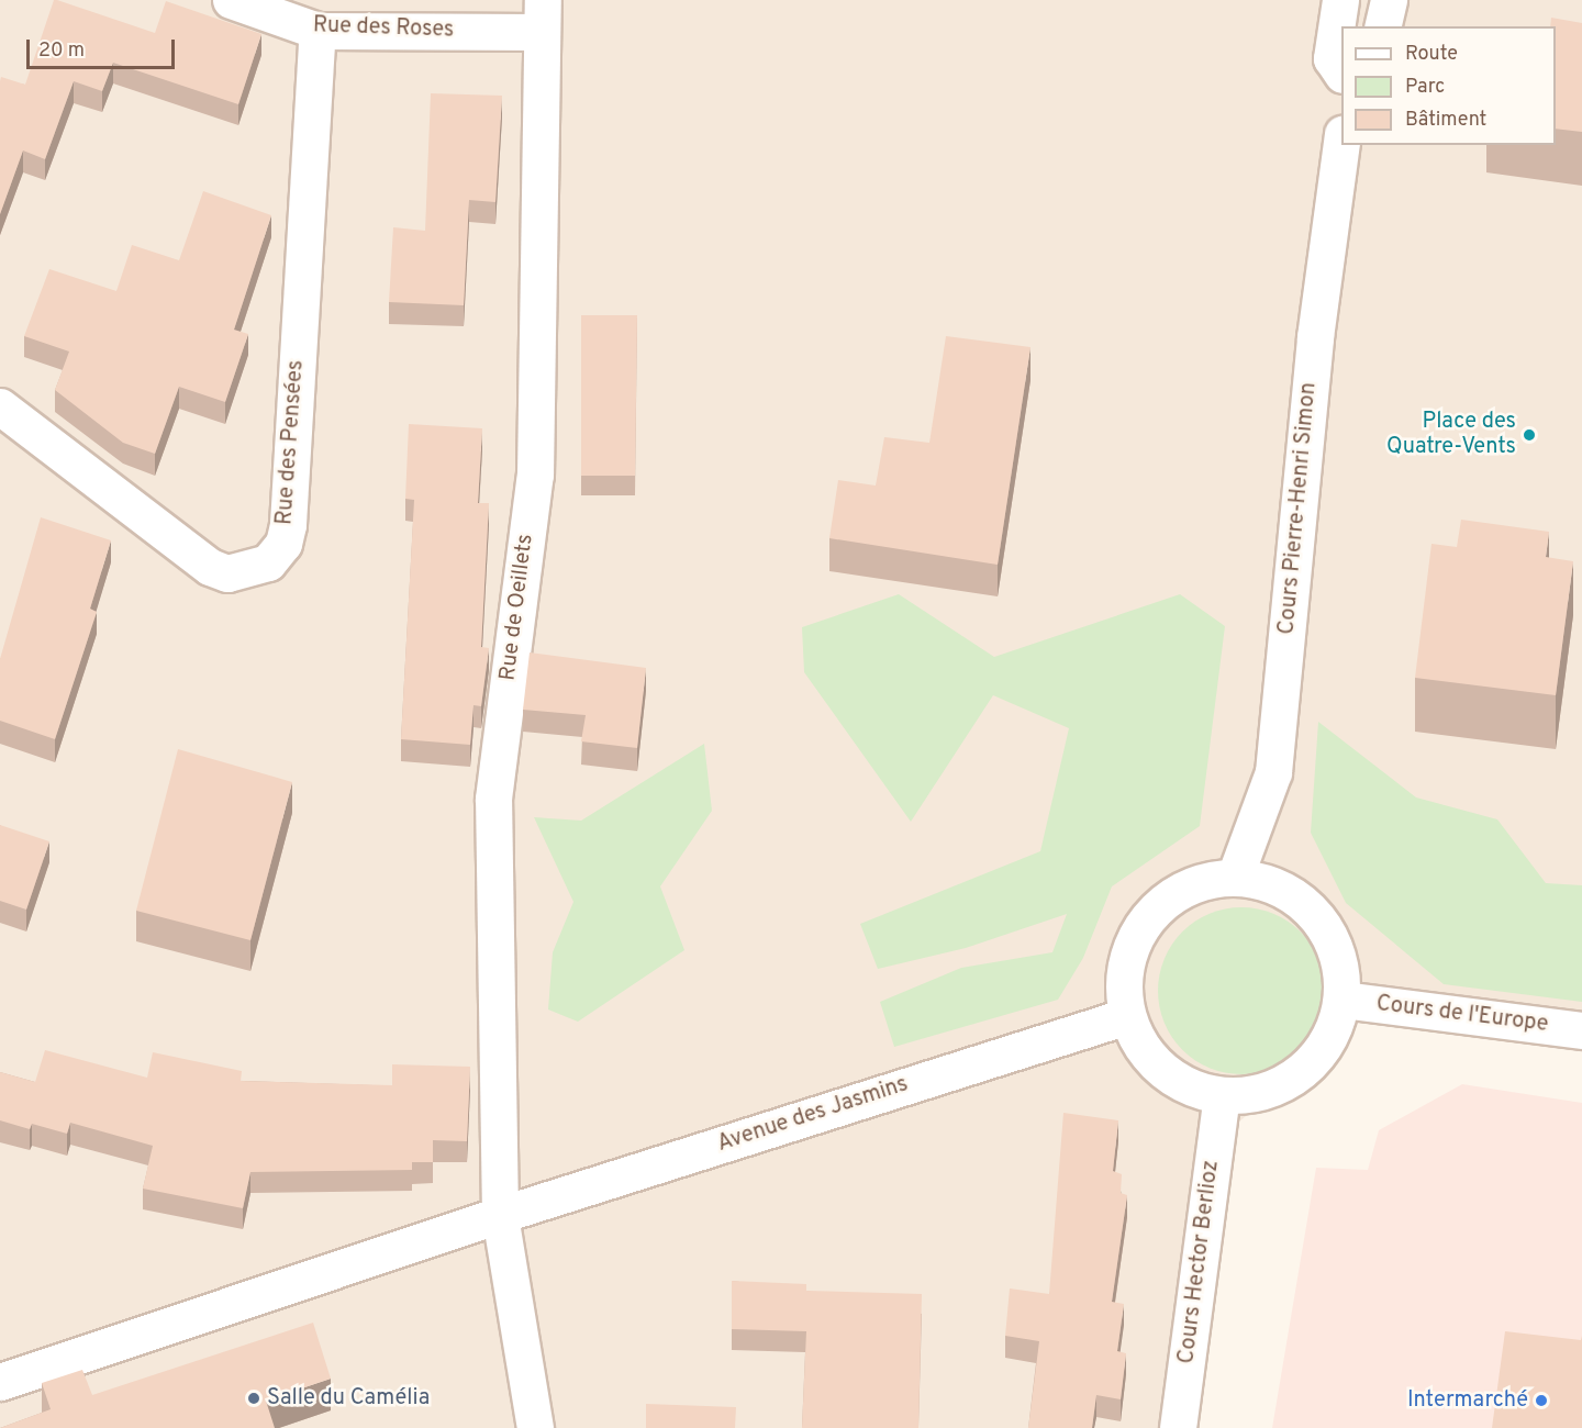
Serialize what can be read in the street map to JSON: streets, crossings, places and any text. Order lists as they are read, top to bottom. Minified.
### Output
{"streets":{"street":["Rue des Roses","Rue des Pensées","Cours Pierre-Henri Simon","Rue de Oeillets","Cours de l'Europe","Avenue des Jasmins","Cours Hector Berlioz"]},"crossings":[["Rue des Roses","Rue des Pensées"],["Rue des Roses","Rue de Oeillets"],["Cours Pierre-Henri Simon","Cours de l'Europe"],["Cours Pierre-Henri Simon","Avenue des Jasmins"],["Cours Pierre-Henri Simon","Cours Hector Berlioz"],["Rue de Oeillets","Avenue des Jasmins"],["Cours de l'Europe","Avenue des Jasmins"],["Cours de l'Europe","Cours Hector Berlioz"],["Avenue des Jasmins","Cours Hector Berlioz"]],"places":["Place des Quatre-Vents","Salle du Camélia","Intermarché"],"legend":["Route","Parc","Bâtiment"],"scale_bar":"20 m"}
